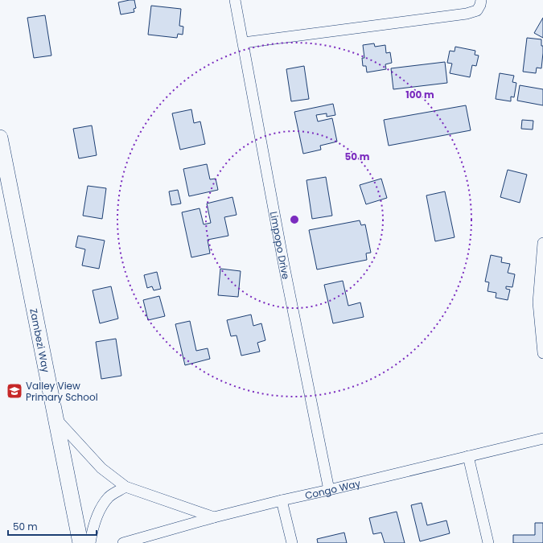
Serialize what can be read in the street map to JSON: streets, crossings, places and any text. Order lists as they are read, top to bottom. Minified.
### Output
{"streets":{"main road":["Zambezi Way"],"street":["Limpopo Drive","Congo Way"]},"crossings":[["Limpopo Drive","Congo Way"]],"places":{"school or university":["Valley View Primary School"]},"scale_bar":"50 m","rings":["100 m","50 m"]}
